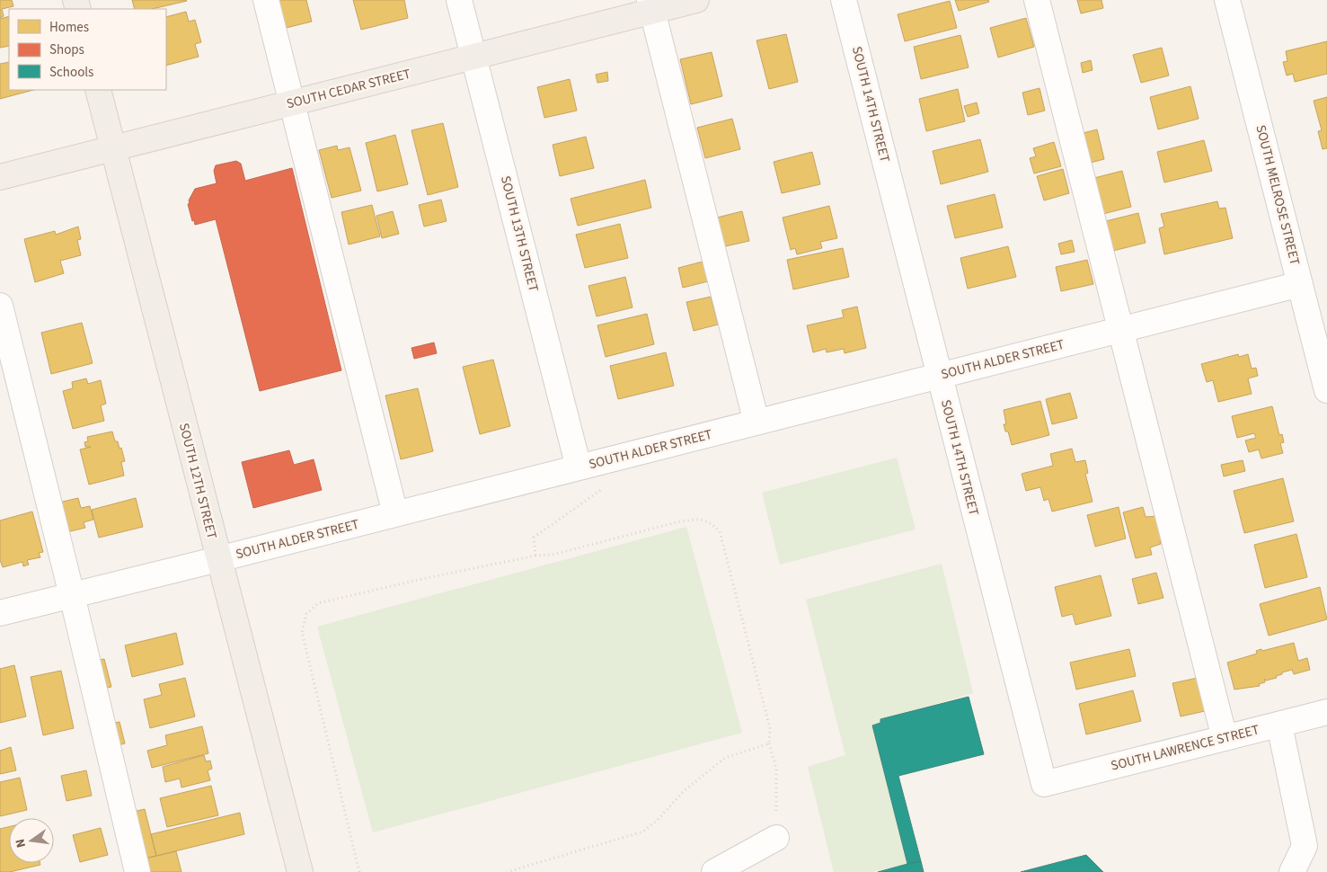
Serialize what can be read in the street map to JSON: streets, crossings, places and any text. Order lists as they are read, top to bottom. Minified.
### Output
{"streets":{"main road":["SOUTH CEDAR STREET","SOUTH 12TH STREET"],"street":["SOUTH 14TH STREET","SOUTH MELROSE STREET","SOUTH 13TH STREET","SOUTH ALDER STREET","SOUTH LAWRENCE STREET"]},"crossings":[["SOUTH CEDAR STREET","SOUTH 13TH STREET"],["SOUTH CEDAR STREET","SOUTH 12TH STREET"],["SOUTH 14TH STREET","SOUTH ALDER STREET"],["SOUTH 14TH STREET","SOUTH LAWRENCE STREET"],["SOUTH MELROSE STREET","SOUTH ALDER STREET"],["SOUTH 13TH STREET","SOUTH ALDER STREET"],["SOUTH ALDER STREET","SOUTH 12TH STREET"]],"legend":["Homes","Shops","Schools"],"north":"left"}
